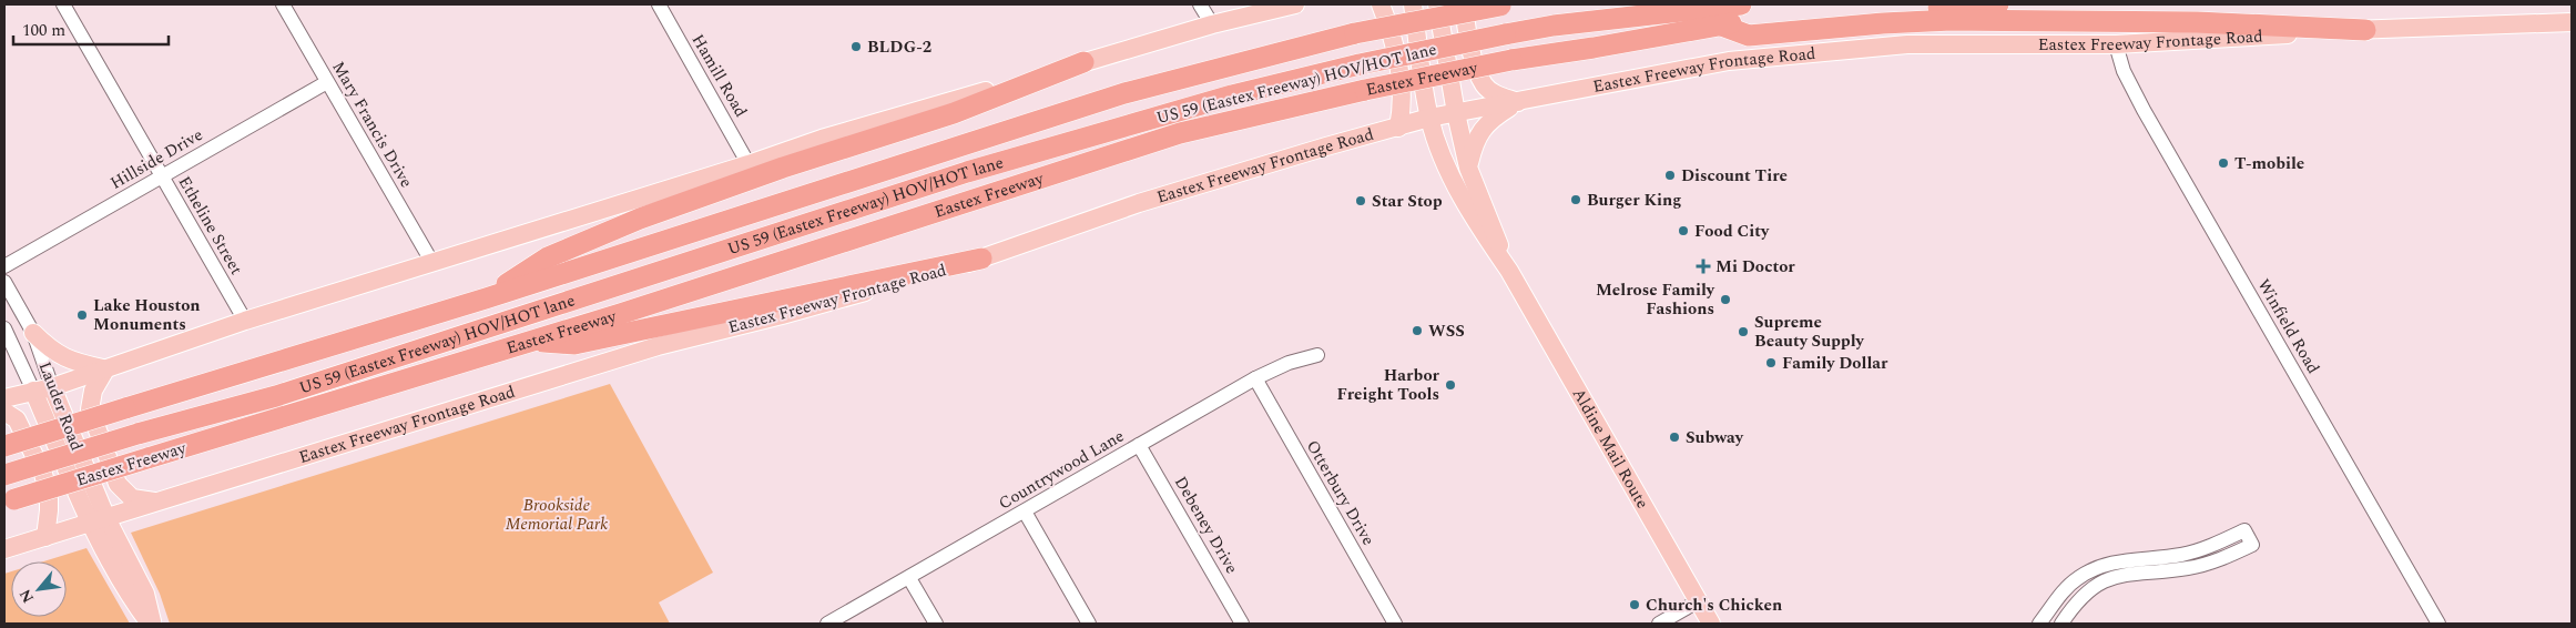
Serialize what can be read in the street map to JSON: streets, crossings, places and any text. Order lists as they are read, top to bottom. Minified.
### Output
{"streets":{"highway":["Eastex Freeway","US 59 (Eastex Freeway) HOV/HOT lane"],"main road":["Eastex Freeway Frontage Road","Lauder Road","Aldine Mail Route"],"street":["Hamill Road","Mary Francis Drive","Hillside Drive","Etheline Street","Winfield Road","Countrywood Lane","Otterbury Drive","Debeney Drive"]},"crossings":[["Eastex Freeway Frontage Road","Winfield Road"],["Eastex Freeway Frontage Road","Lauder Road"],["Eastex Freeway Frontage Road","Aldine Mail Route"],["Mary Francis Drive","Hillside Drive"],["Hillside Drive","Etheline Street"],["Countrywood Lane","Otterbury Drive"],["Countrywood Lane","Debeney Drive"]],"parks":["Brookside Memorial Park"],"places":{"other":["BLDG-2","T-mobile","Discount Tire","Burger King","Star Stop","Food City","Melrose Family Fashions","Lake Houston Monuments","WSS","Supreme Beauty Supply","Family Dollar","Harbor Freight Tools","Subway","Church's Chicken"],"health":["Mi Doctor"]},"scale_bar":"100 m","north":"bottom left"}
